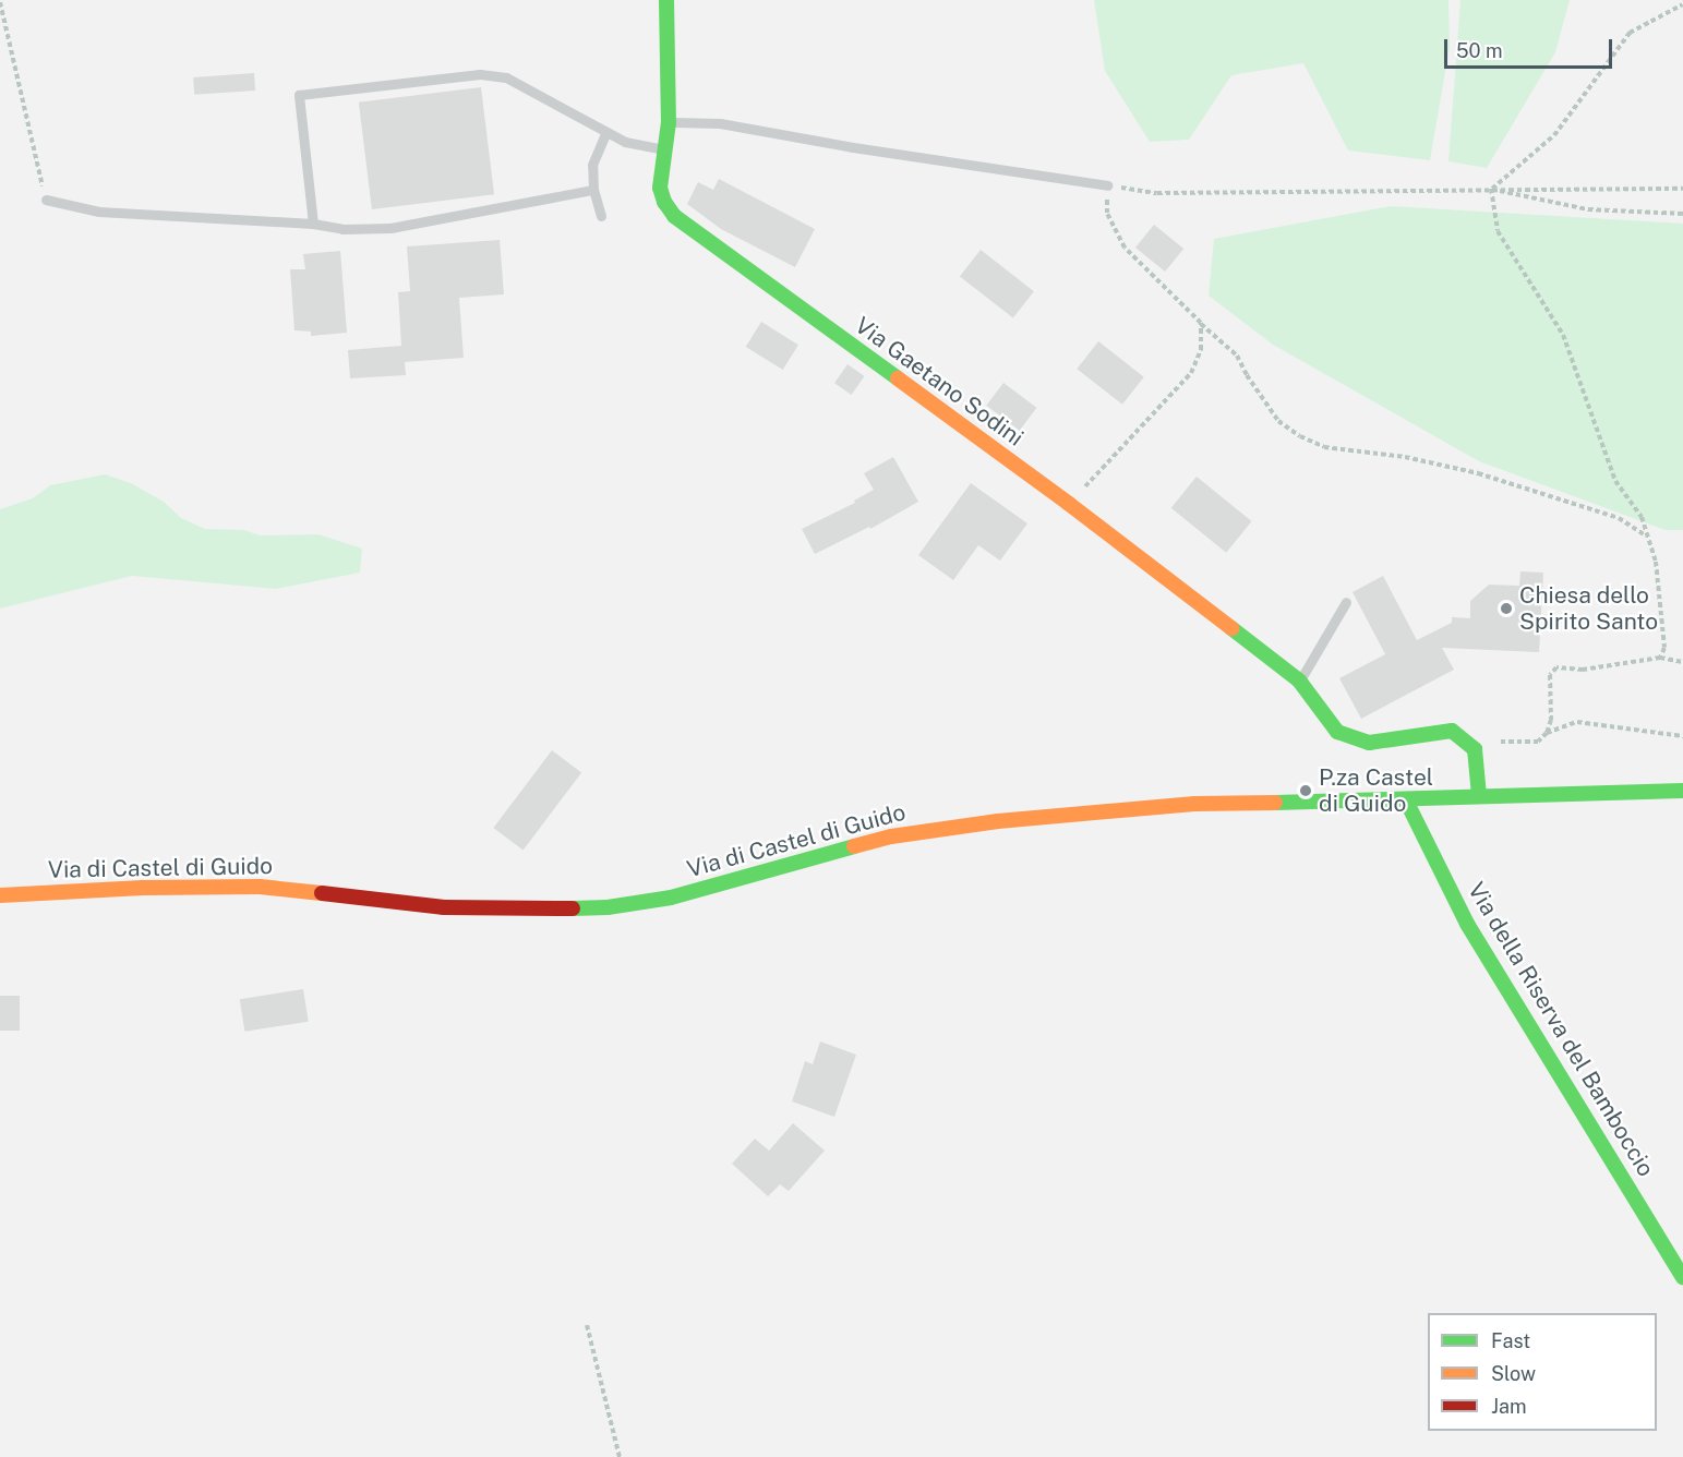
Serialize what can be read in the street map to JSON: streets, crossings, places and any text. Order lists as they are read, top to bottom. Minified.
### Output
{"streets":{"street":["Via Gaetano Sodini","Via di Castel di Guido","Via della Riserva del Bamboccio"]},"crossings":[["Via di Castel di Guido","Via della Riserva del Bamboccio"]],"places":["Chiesa dello Spirito Santo","P.za Castel di Guido"],"legend":["Fast","Slow","Jam"],"scale_bar":"50 m"}
